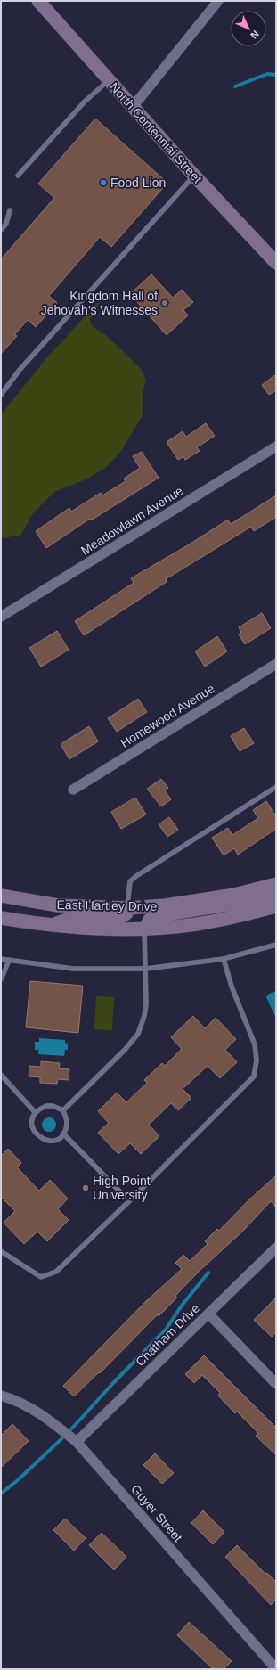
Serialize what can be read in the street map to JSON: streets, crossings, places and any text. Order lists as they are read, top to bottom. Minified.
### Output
{"streets":{"main road":["North Centennial Street","East Hartley Drive"],"street":["Meadowlawn Avenue","Homewood Avenue","Chatham Drive","Guyer Street"]},"crossings":[["Chatham Drive","Guyer Street"]],"places":["Food Lion","Kingdom Hall of Jehovah’s Witnesses","High Point University"],"north":"bottom right"}
